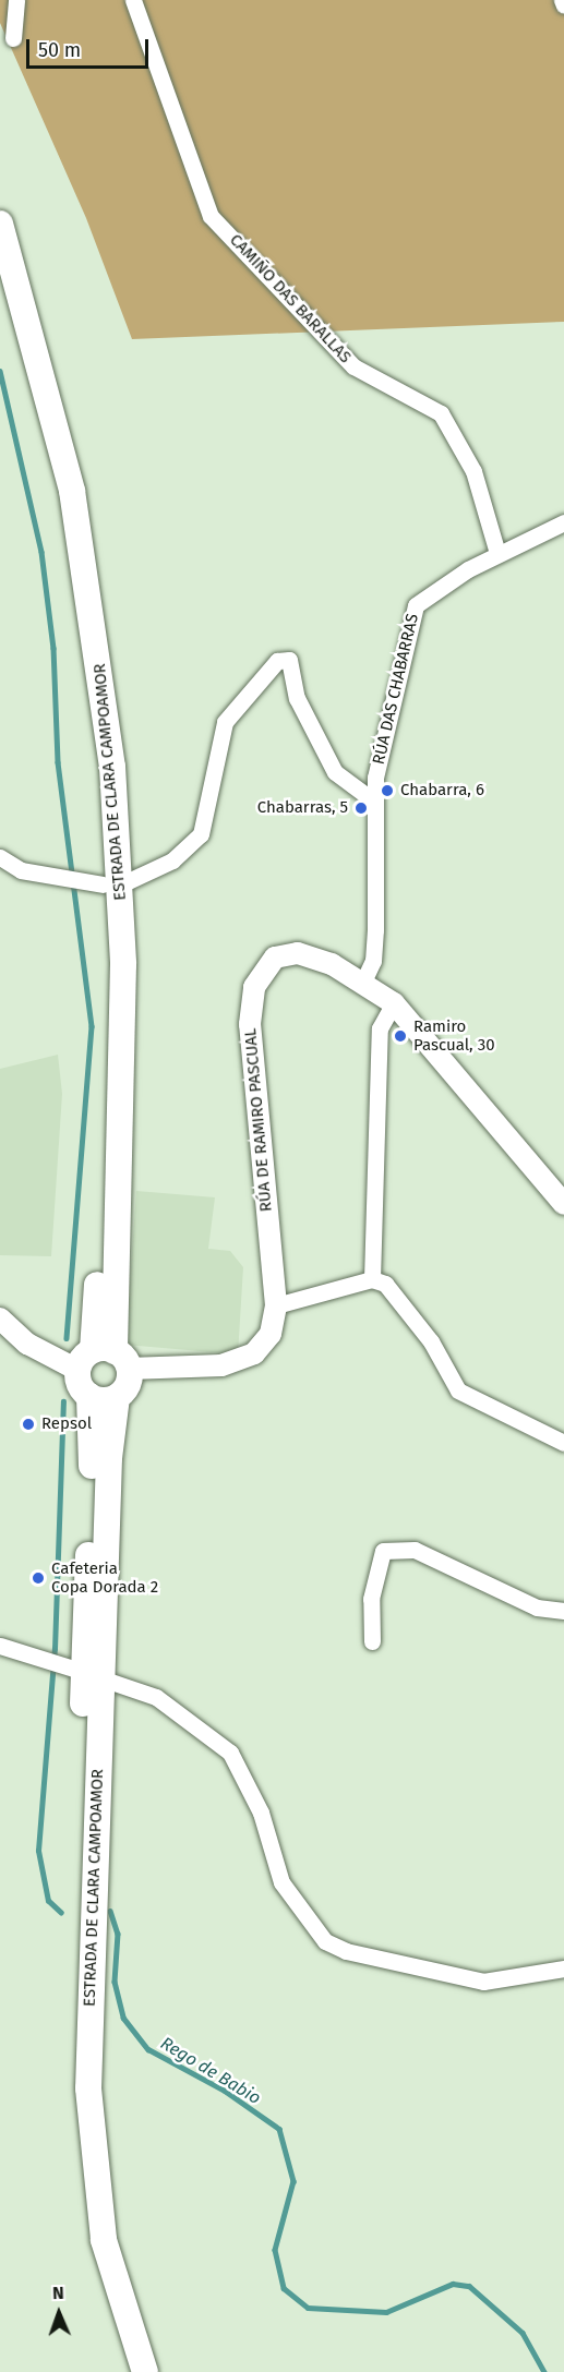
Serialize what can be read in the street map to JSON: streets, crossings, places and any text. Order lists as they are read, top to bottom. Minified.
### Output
{"streets":{"main road":["ESTRADA DE CLARA CAMPOAMOR"],"street":["CAMIÑO DAS BARALLAS","RÚA DAS CHABARRAS","RÚA DE RAMIRO PASCUAL"]},"crossings":[["CAMIÑO DAS BARALLAS","RÚA DAS CHABARRAS"],["RÚA DAS CHABARRAS","RÚA DE RAMIRO PASCUAL"],["ESTRADA DE CLARA CAMPOAMOR","RÚA DE RAMIRO PASCUAL"]],"water":["Rego de Babio"],"places":["Chabarra, 6","Chabarras, 5","Ramiro Pascual, 30","Repsol","Cafeteria Copa Dorada 2"],"scale_bar":"50 m","north":"top"}
